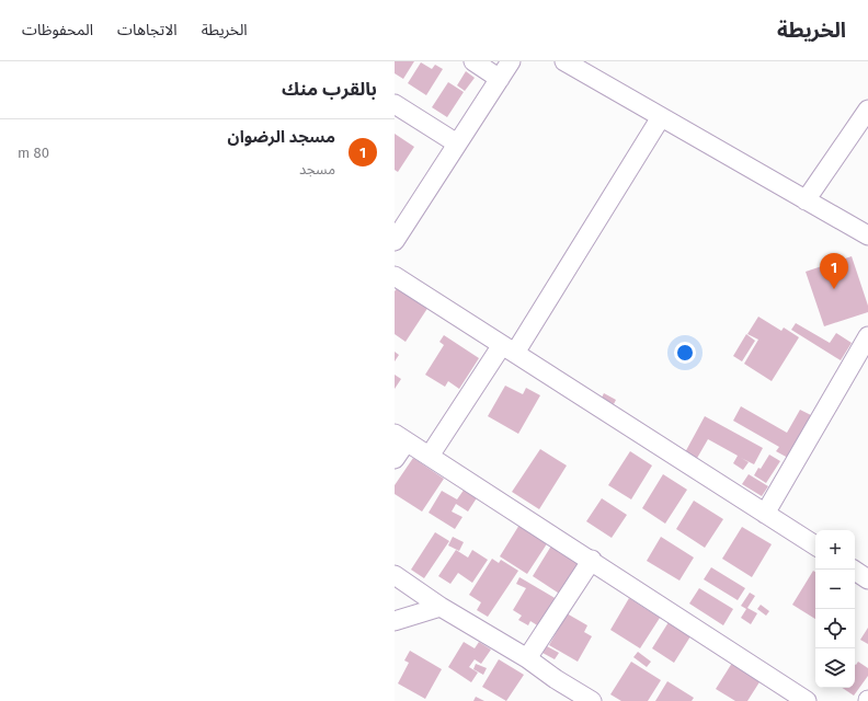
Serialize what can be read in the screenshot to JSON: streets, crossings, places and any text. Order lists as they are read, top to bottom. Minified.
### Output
{"page":{"header":"الخريطة","nav":["الخريطة","الاتجاهات","المحفوظات"],"heading":"بالقرب منك","list":[{"mark":"1","name":"مسجد الرضوان","note":"مسجد","value":"80 m"}],"pins":"1","map_buttons":["+","−"]}}
